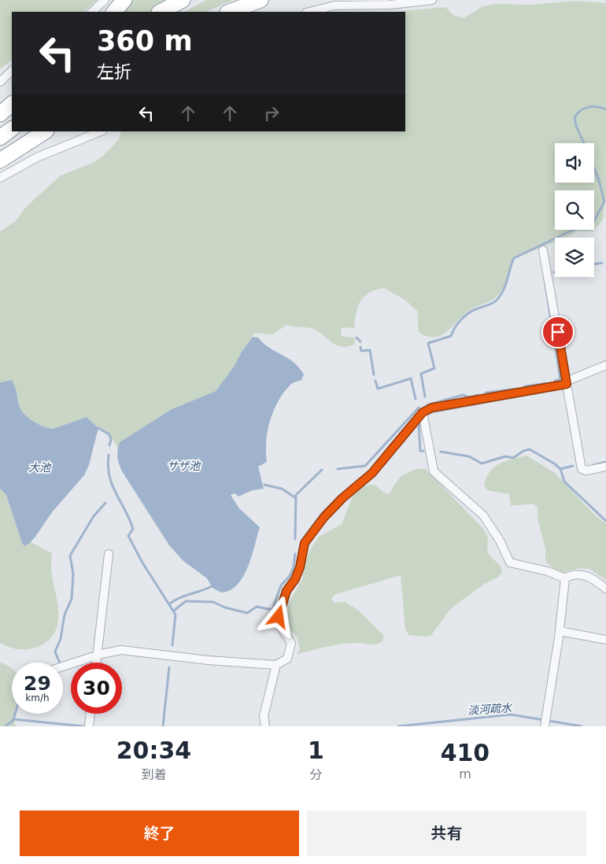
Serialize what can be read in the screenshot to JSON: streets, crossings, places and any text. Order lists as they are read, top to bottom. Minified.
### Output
{"water":["サザ池","大池","淡河疏水"],"page":{"turn":["360 m","左折"],"speed":"29 km/h","limit":"30","eta":["20:34","到着","1","分","410","m"],"buttons":["終了","共有"]}}
